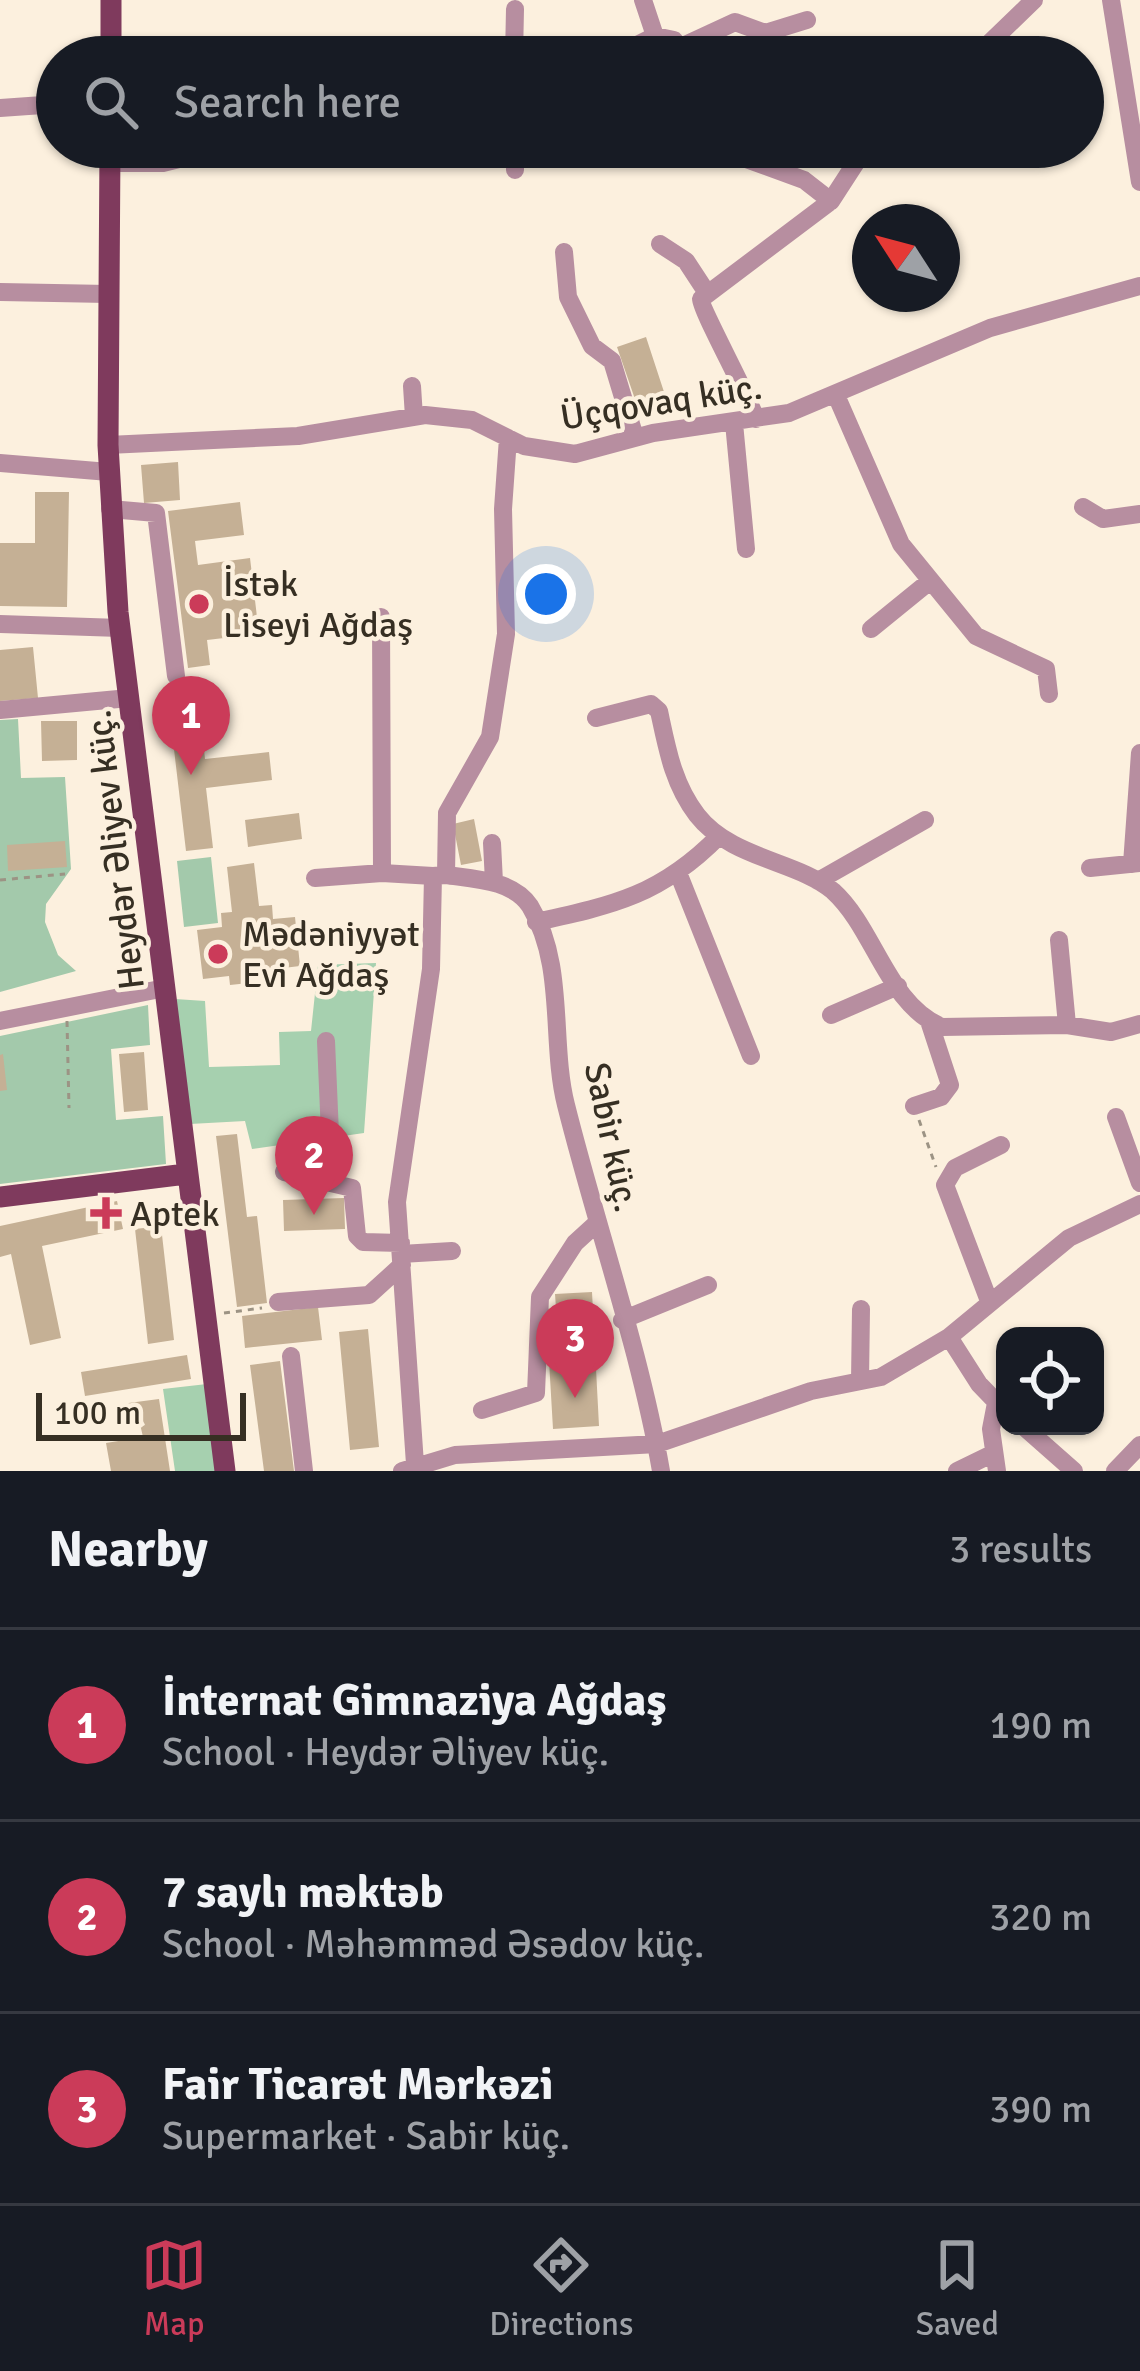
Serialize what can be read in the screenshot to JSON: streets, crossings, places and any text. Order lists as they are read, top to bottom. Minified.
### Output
{"streets":{"main road":["Heydər Əliyev küç."],"street":["Üçqovaq küç.","Sabir küç."]},"crossings":[["Üçqovaq küç.","Heydər Əliyev küç."]],"places":{"other":["İstək Liseyi Ağdaş","Mədəniyyət Evi Ağdaş"],"health":["Aptek"]},"scale_bar":"100 m","north":"top left","page":{"search":"Search here","pins":["1","2","3"],"scale":"100 m","heading":["Nearby","3 results"],"list":[{"mark":"1","name":"İnternat Gimnaziya Ağdaş","note":"School · Heydər Əliyev küç.","value":"190 m"},{"mark":"2","name":"7 saylı məktəb","note":"School · Məhəmməd Əsədov küç.","value":"320 m"},{"mark":"3","name":"Fair Ticarət Mərkəzi","note":"Supermarket · Sabir küç.","value":"390 m"}],"nav":["Map","Directions","Saved"]}}
